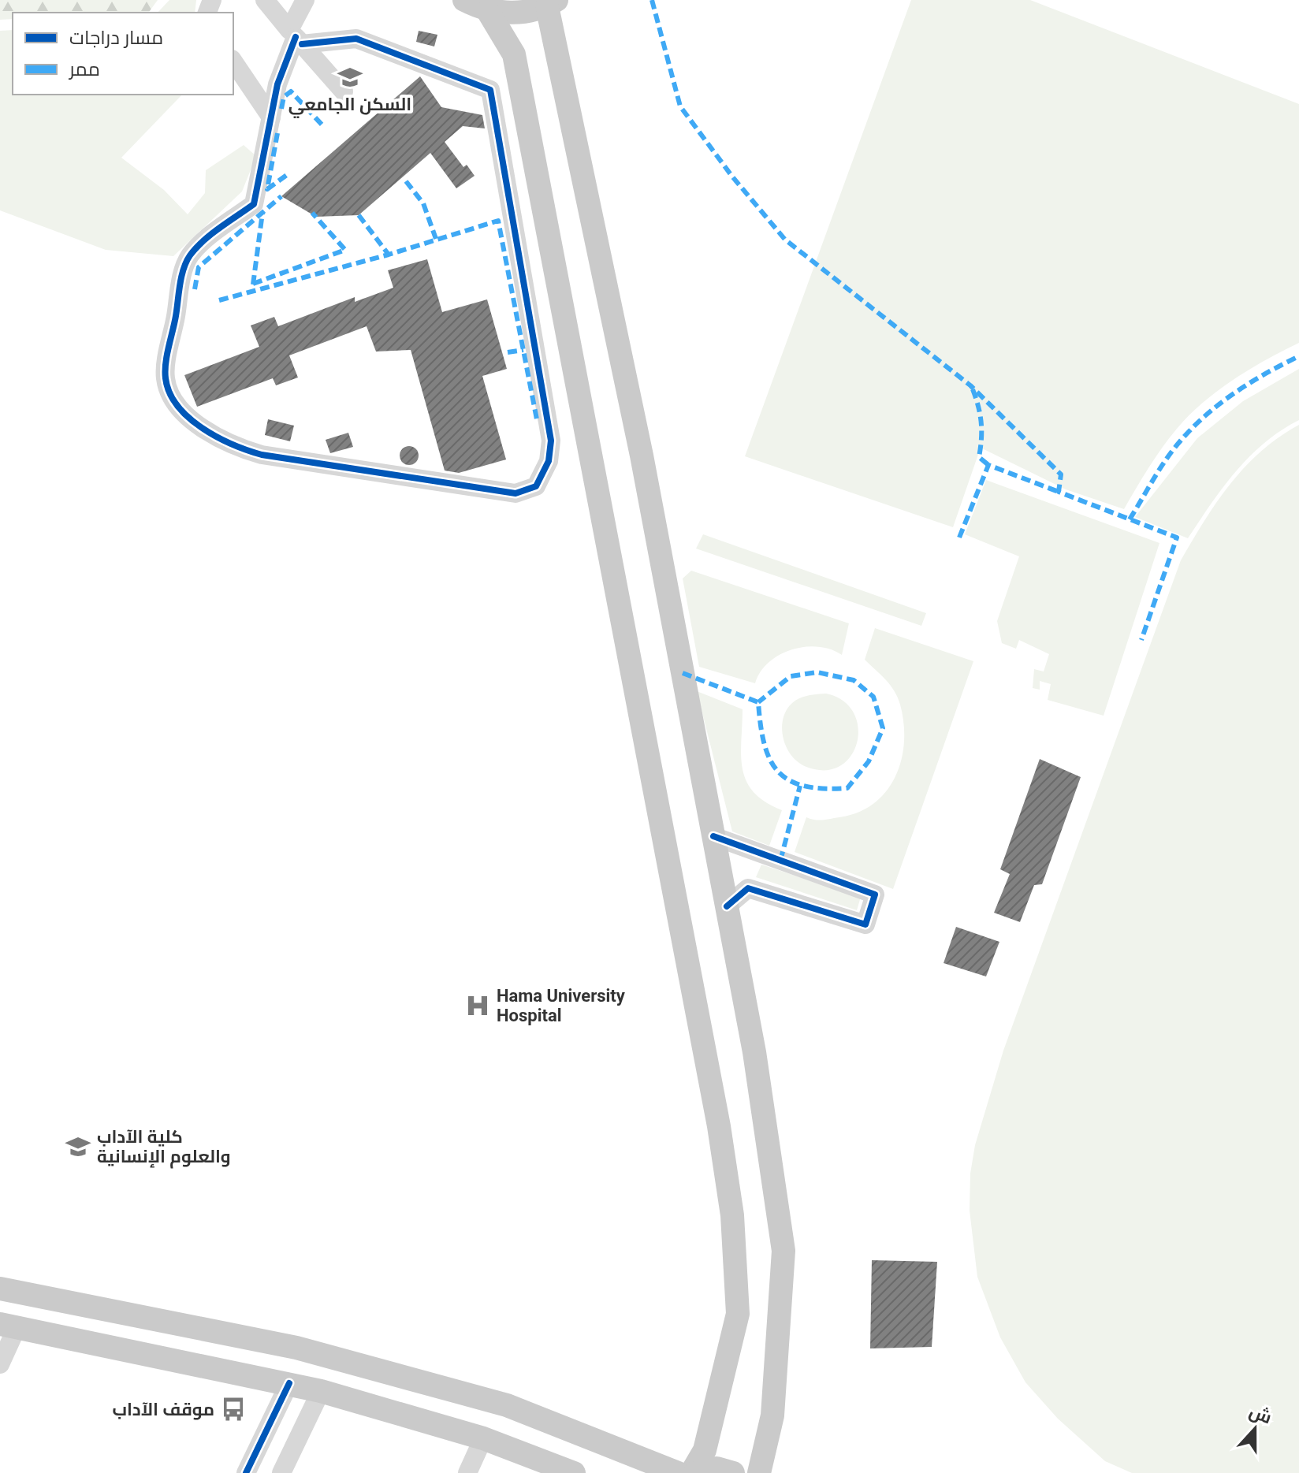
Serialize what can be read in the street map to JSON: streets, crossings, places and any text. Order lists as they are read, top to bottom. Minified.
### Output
{"places":{"school or university":["السكن الجامعي","كلية الآداب والعلوم الإنسانية"],"hospital":["Hama University Hospital"],"bus stop":["موقف الآداب"]},"legend":["مسار دراجات","ممر"],"north":"top"}
